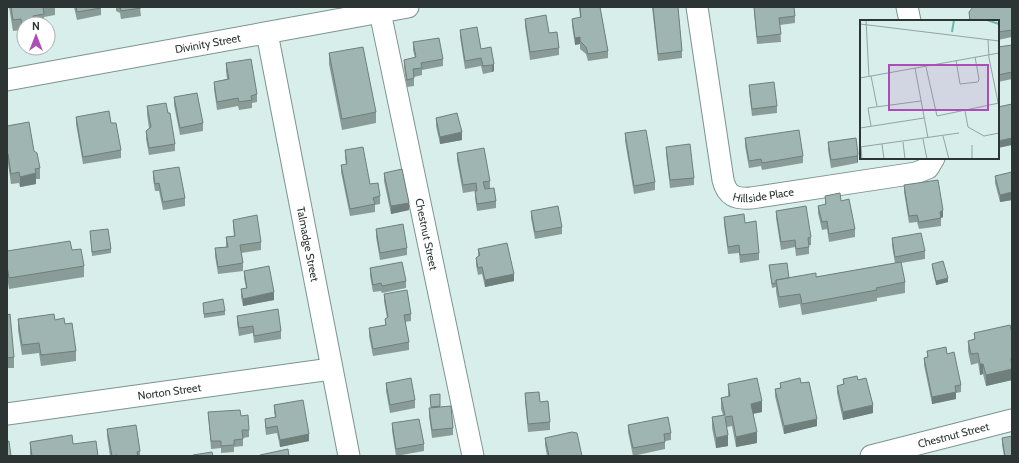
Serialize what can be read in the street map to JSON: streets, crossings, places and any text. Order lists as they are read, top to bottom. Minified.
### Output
{"streets":{"street":["Divinity Street","Hillside Place","Chestnut Street","Talmadge Street","Norton Street"]},"crossings":[["Divinity Street","Chestnut Street"],["Divinity Street","Talmadge Street"],["Talmadge Street","Norton Street"]],"north":"top"}
